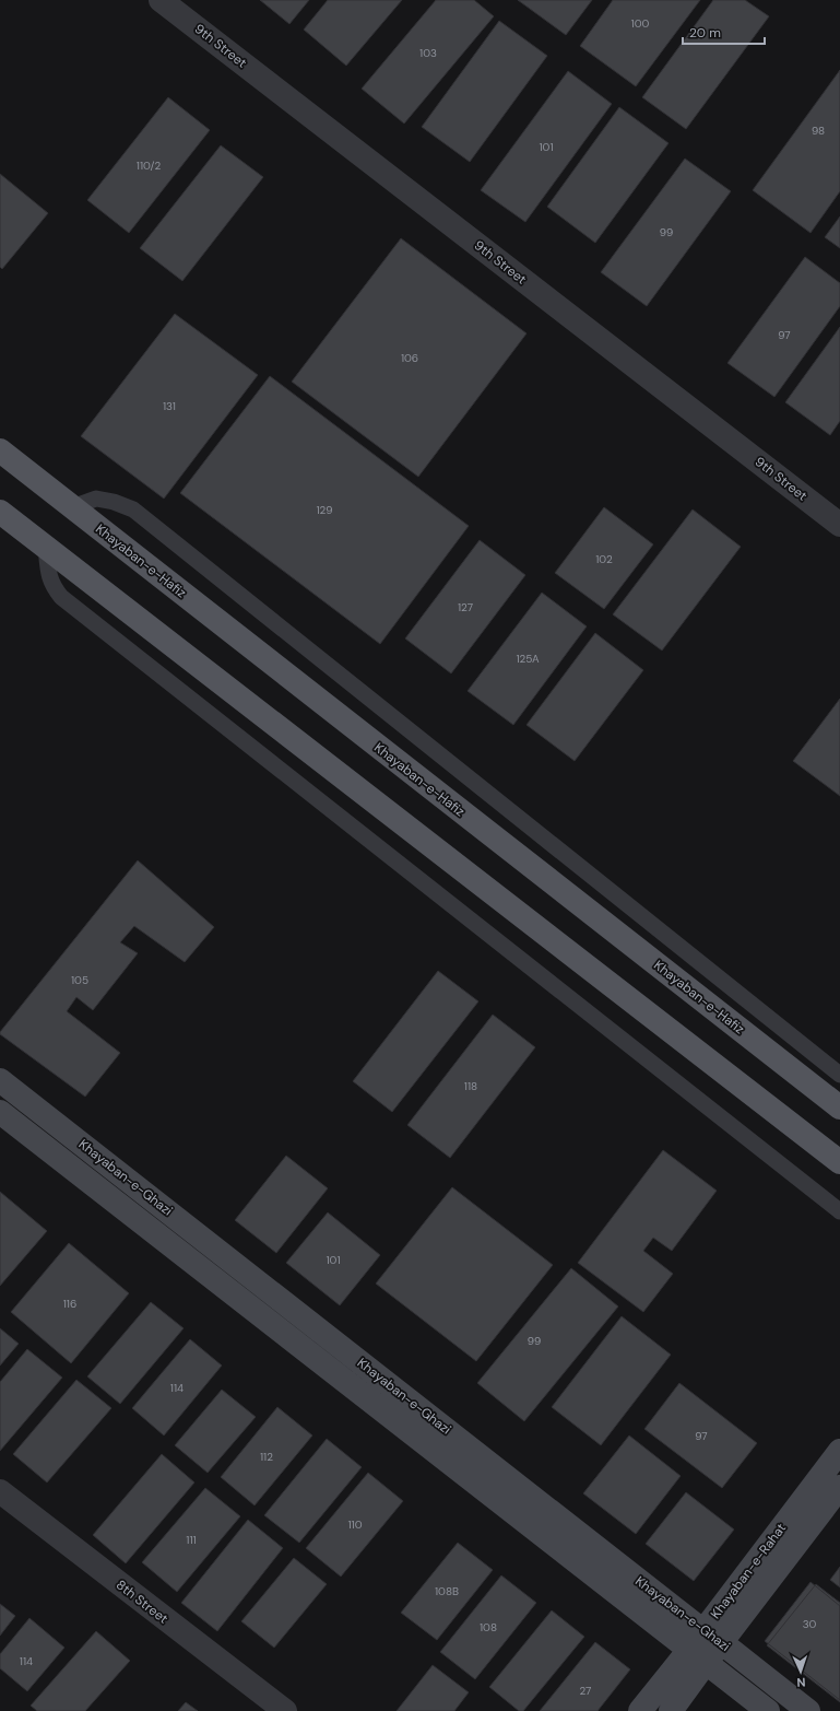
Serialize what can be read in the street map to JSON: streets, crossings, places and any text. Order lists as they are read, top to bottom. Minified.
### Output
{"streets":{"main road":["Khayaban-e-Hafiz"],"street":["9th Street","Khayaban-e-Ghazi","Khayaban-e-Rahat","8th Street"]},"crossings":[["Khayaban-e-Ghazi","Khayaban-e-Rahat"]],"house_numbers":["100","103","98","101","110/2","99","97","106","131","129","102","127","125A","105","118","101","116","99","114","97","112","110","111","108B","30","108","114","27"],"scale_bar":"20 m","north":"bottom"}
